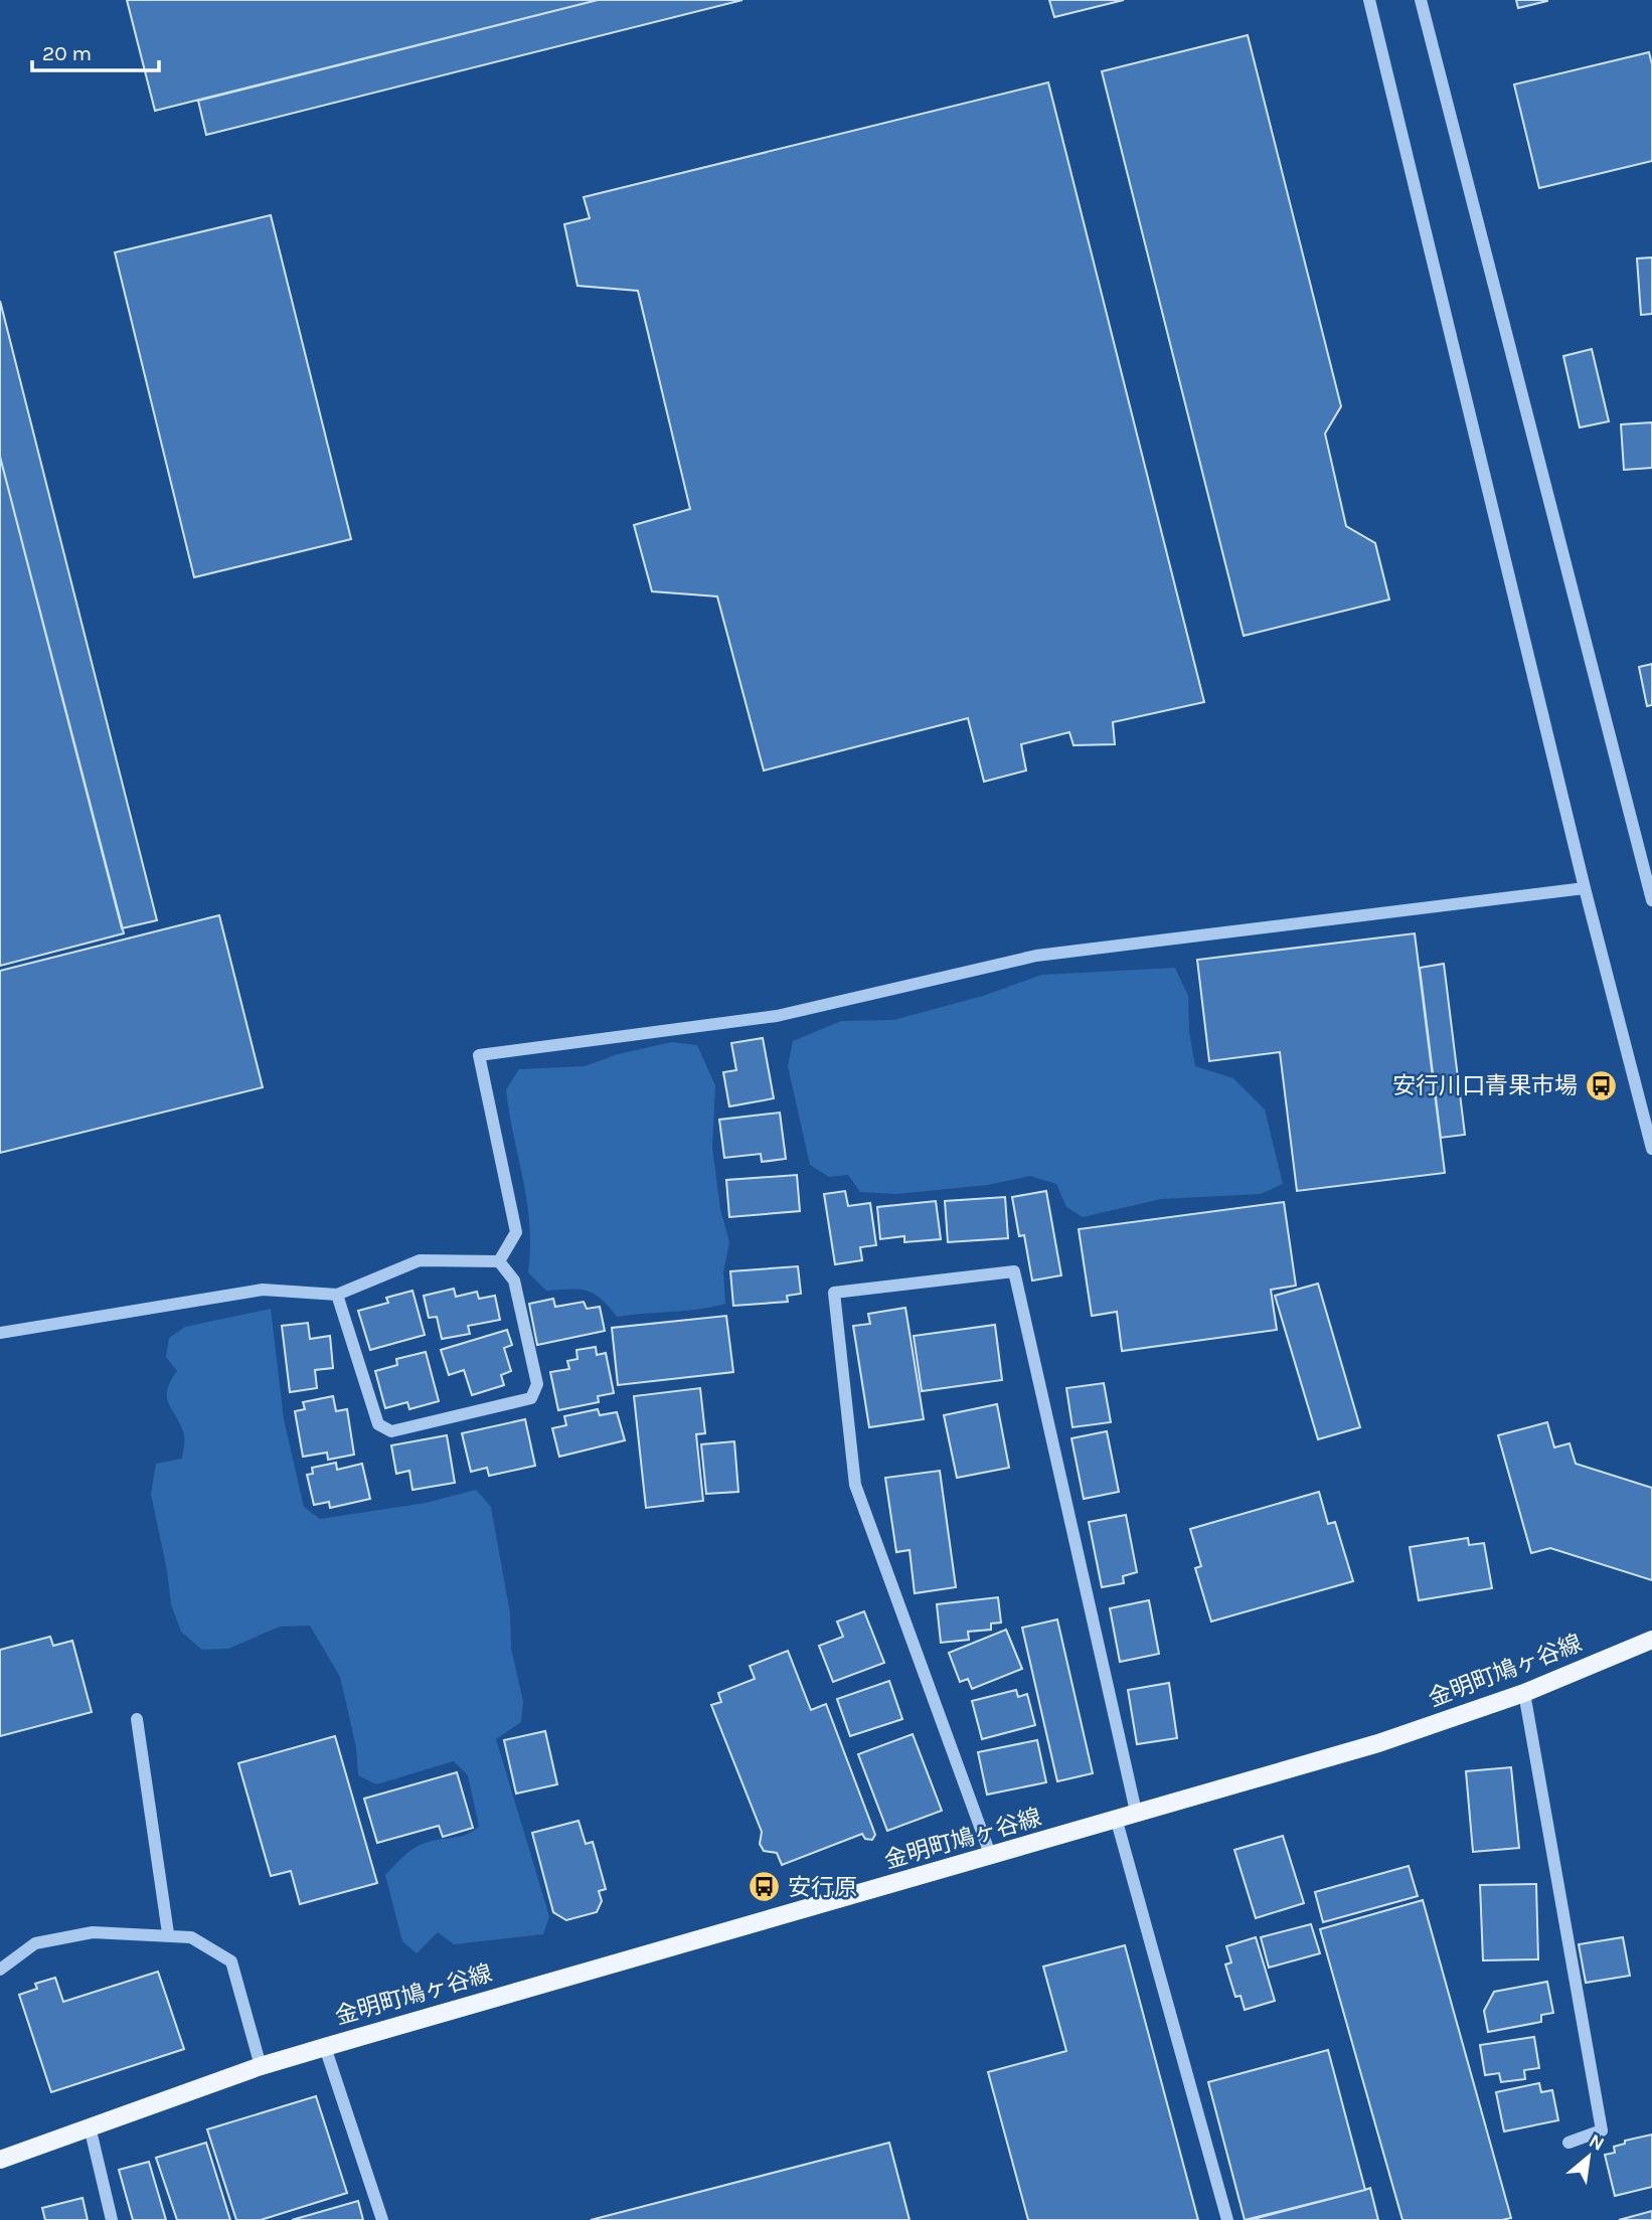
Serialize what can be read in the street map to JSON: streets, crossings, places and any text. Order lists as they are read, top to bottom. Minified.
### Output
{"streets":{"main road":["金明町鳩ヶ谷線"]},"places":{"bus stop":["安行川口青果市場","安行原"]},"scale_bar":"20 m","north":"top right"}
